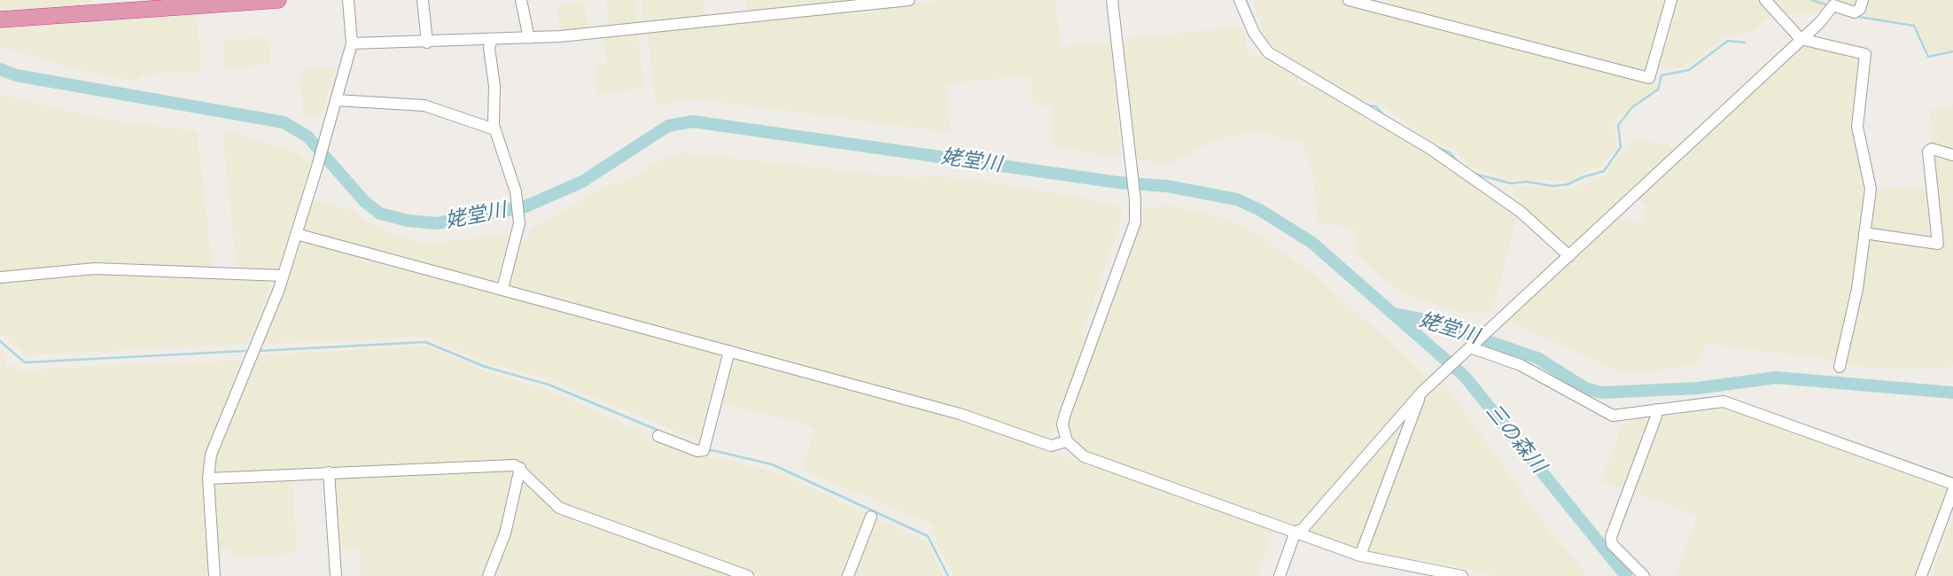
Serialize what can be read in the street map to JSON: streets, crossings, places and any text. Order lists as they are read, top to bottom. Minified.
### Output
{"water":["姥堂川","三の森川"]}
